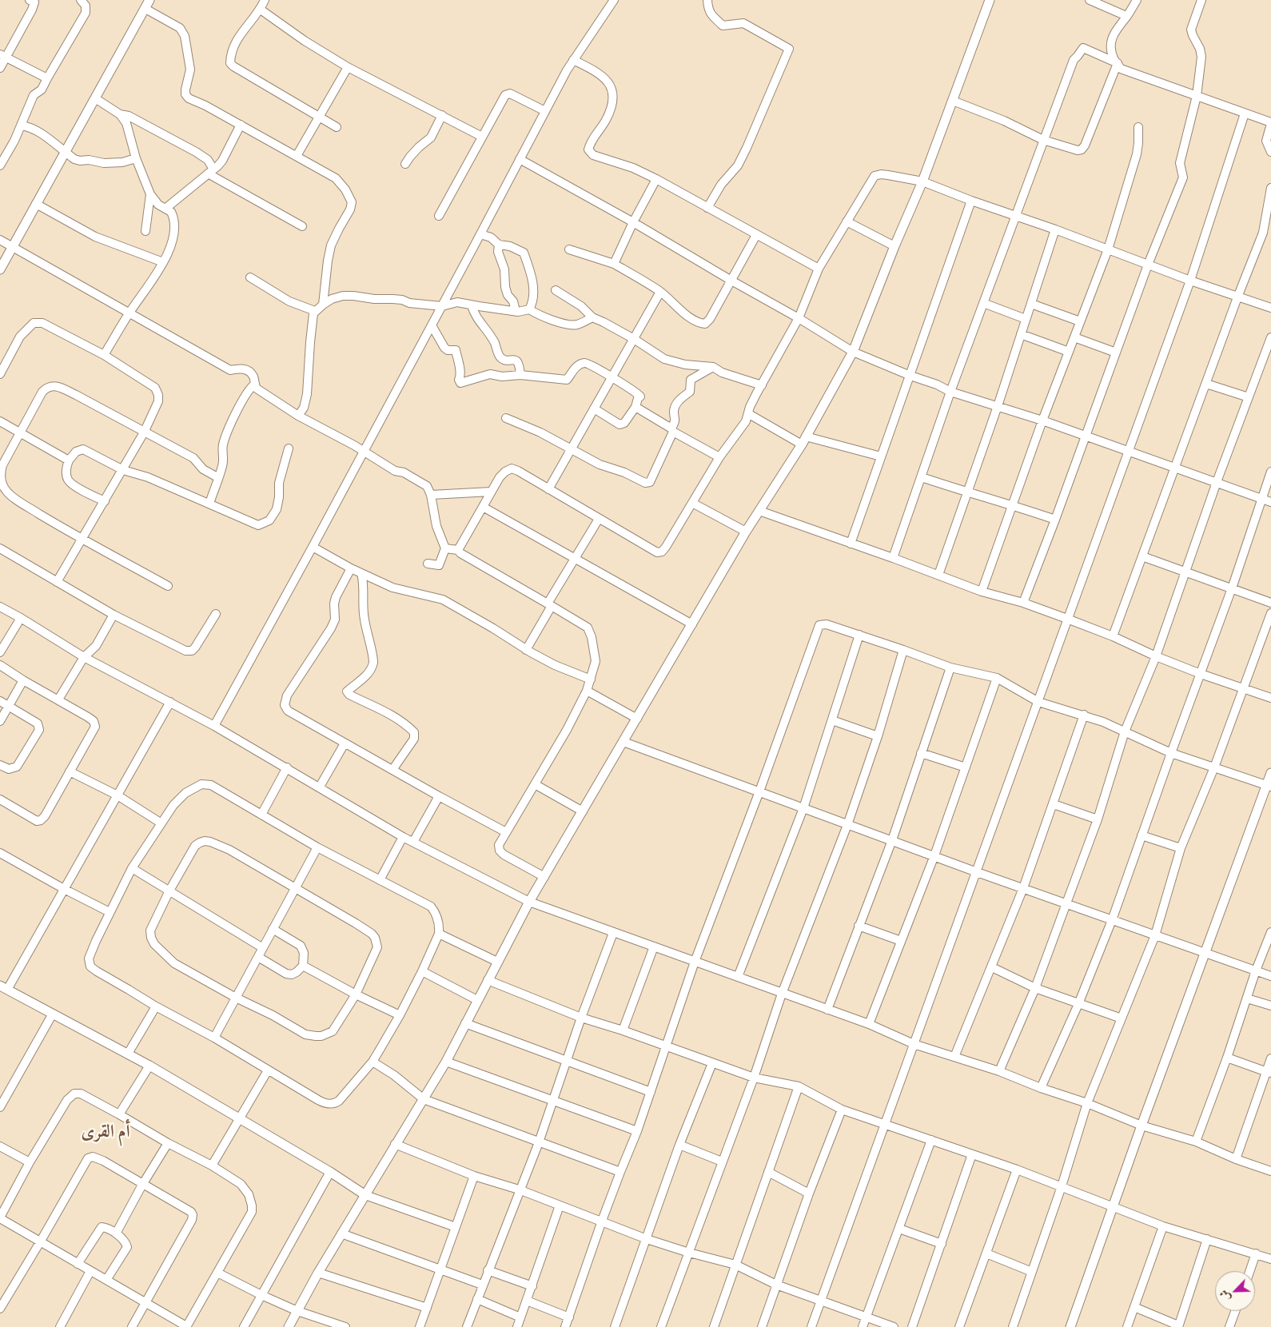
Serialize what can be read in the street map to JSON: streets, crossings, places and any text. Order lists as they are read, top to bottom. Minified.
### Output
{"districts":["أم القرى"],"north":"bottom left"}
